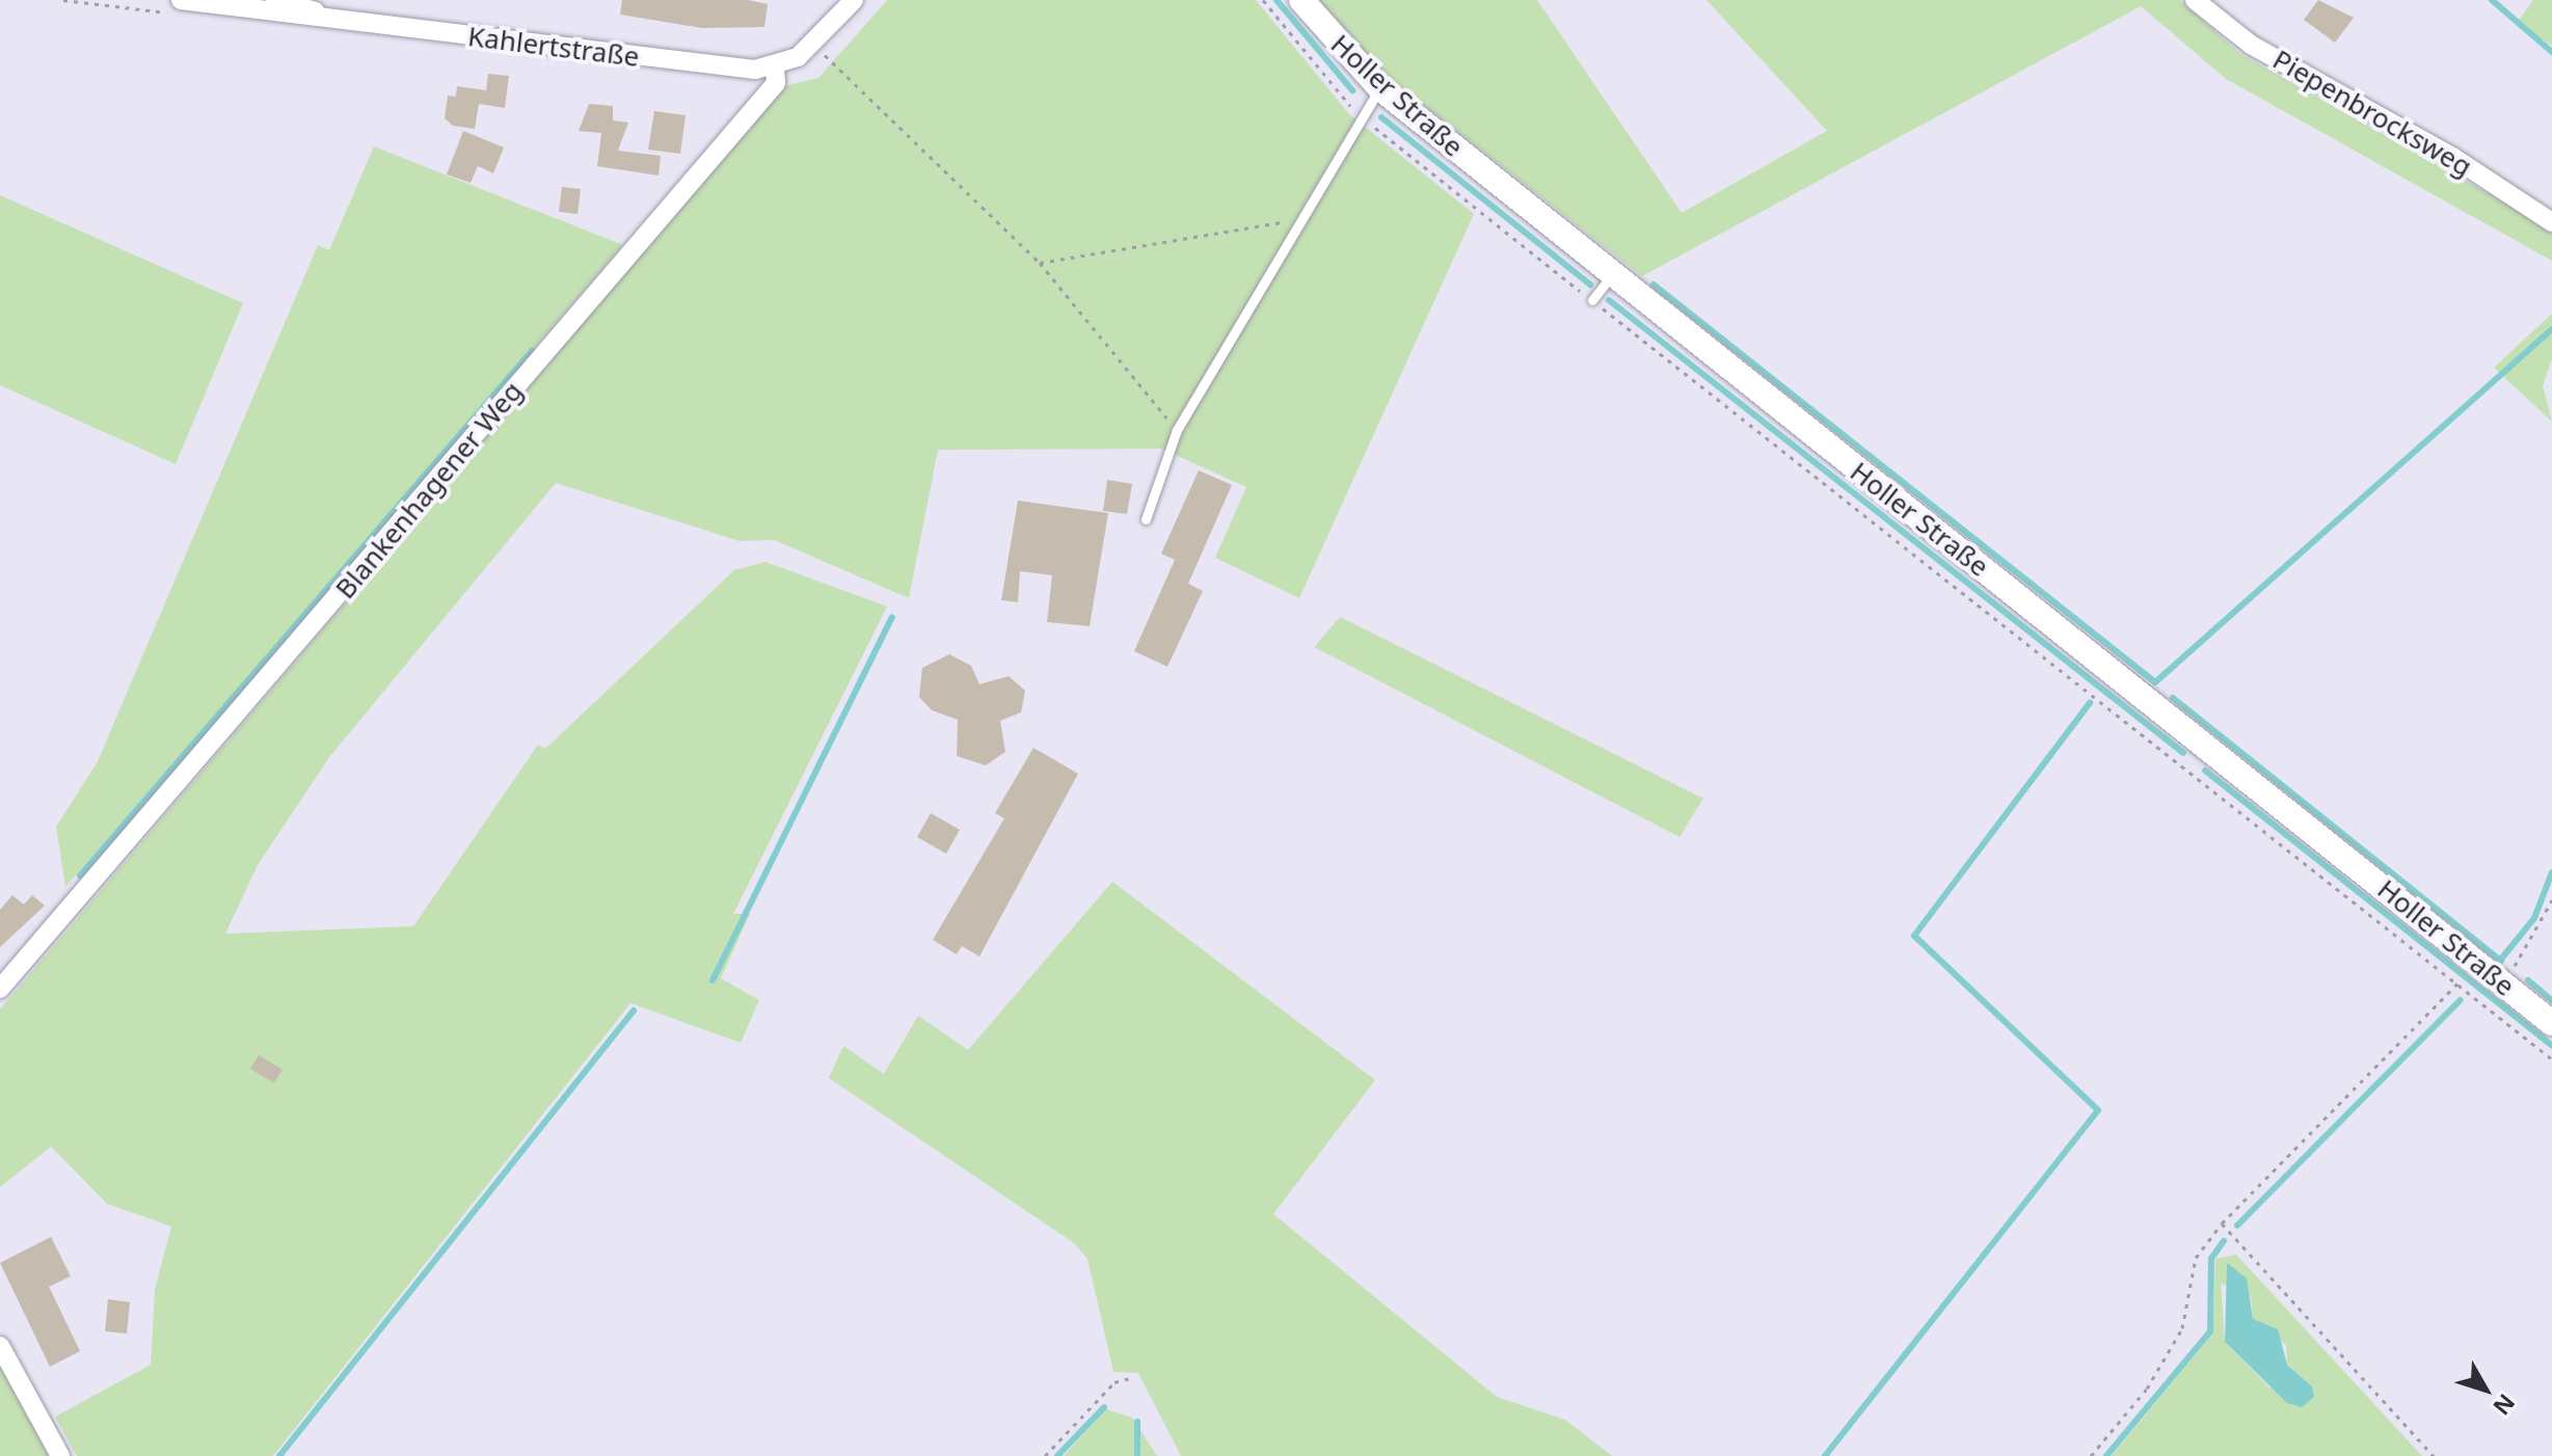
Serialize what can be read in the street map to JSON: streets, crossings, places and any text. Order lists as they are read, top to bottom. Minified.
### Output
{"streets":{"street":["Kahlertstraße","Holler Straße","Piepenbrocksweg","Blankenhagener Weg"]},"crossings":[["Kahlertstraße","Blankenhagener Weg"]],"north":"bottom right"}
